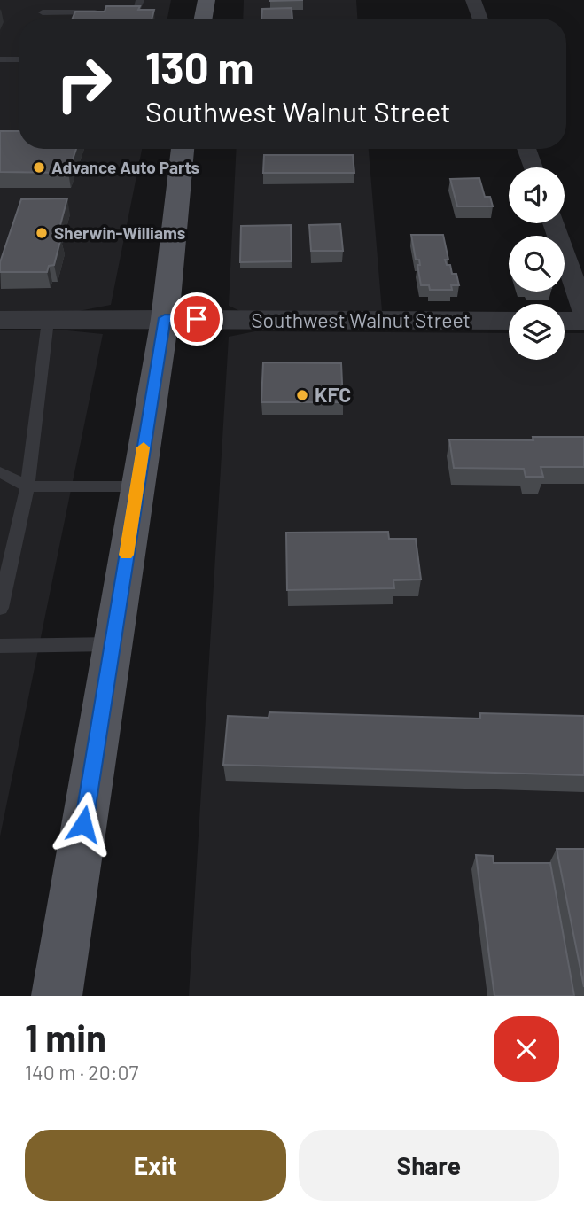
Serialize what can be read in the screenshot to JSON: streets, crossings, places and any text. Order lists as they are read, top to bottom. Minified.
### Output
{"streets":{"street":["Southwest Walnut Street"]},"places":["Advance Auto Parts","Sherwin-Williams","KFC"],"page":{"turn":["130 m","Southwest Walnut Street"],"heading":["1 min","140 m · 20:07"],"buttons":["Exit","Share"]}}
